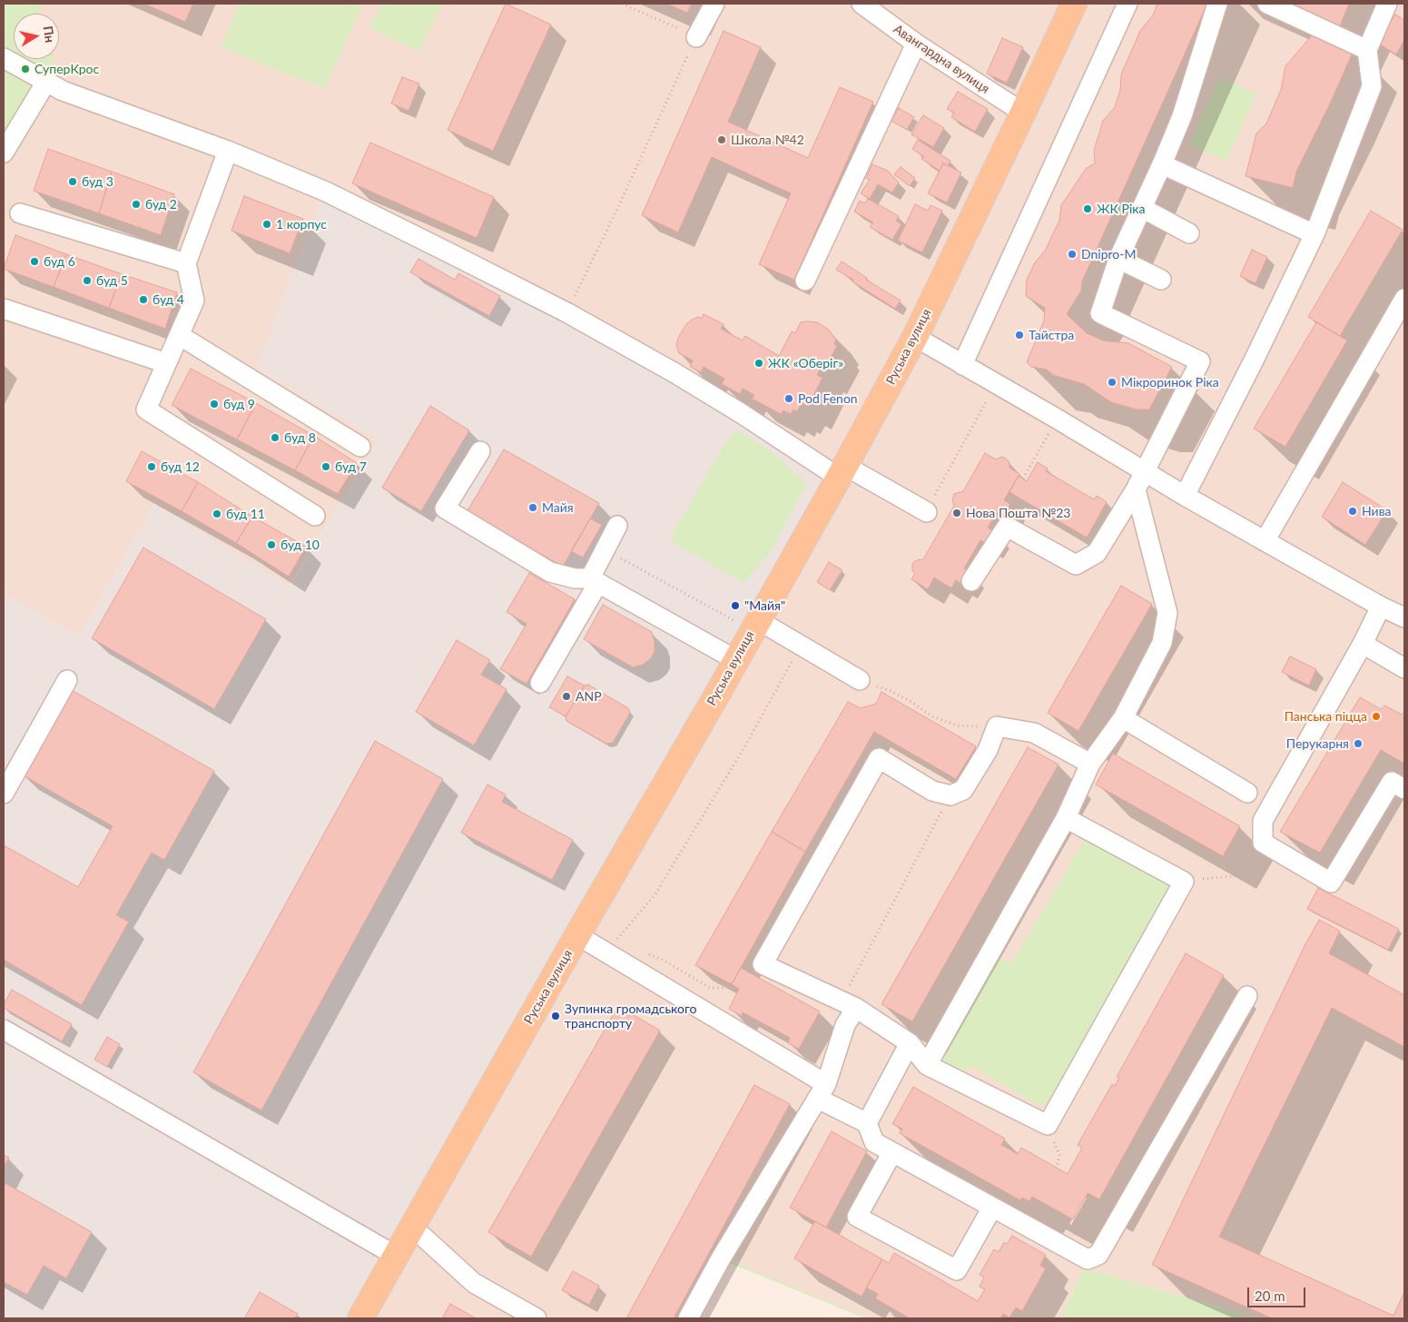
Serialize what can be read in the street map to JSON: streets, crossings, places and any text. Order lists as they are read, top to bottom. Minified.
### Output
{"streets":{"main road":["Руська вулиця"],"street":["Авангардна вулиця"]},"crossings":[["Авангардна вулиця","Руська вулиця"]],"places":["СуперКрос","Школа №42","буд 3","буд 2","ЖК Ріка","1 корпус","Dnipro-M","буд 6","буд 5","буд 4","Тайстра","ЖК «Оберіг»","Мікроринок Ріка","Pod Fenon","буд 9","буд 8","буд 12","буд 7","Майя","Нива","Нова Пошта №23","буд 11","буд 10","\"Майя\"","ANP","Панська пiцца","Перукарня","Зупинка громадського транспорту"],"scale_bar":"20 m","north":"right"}
